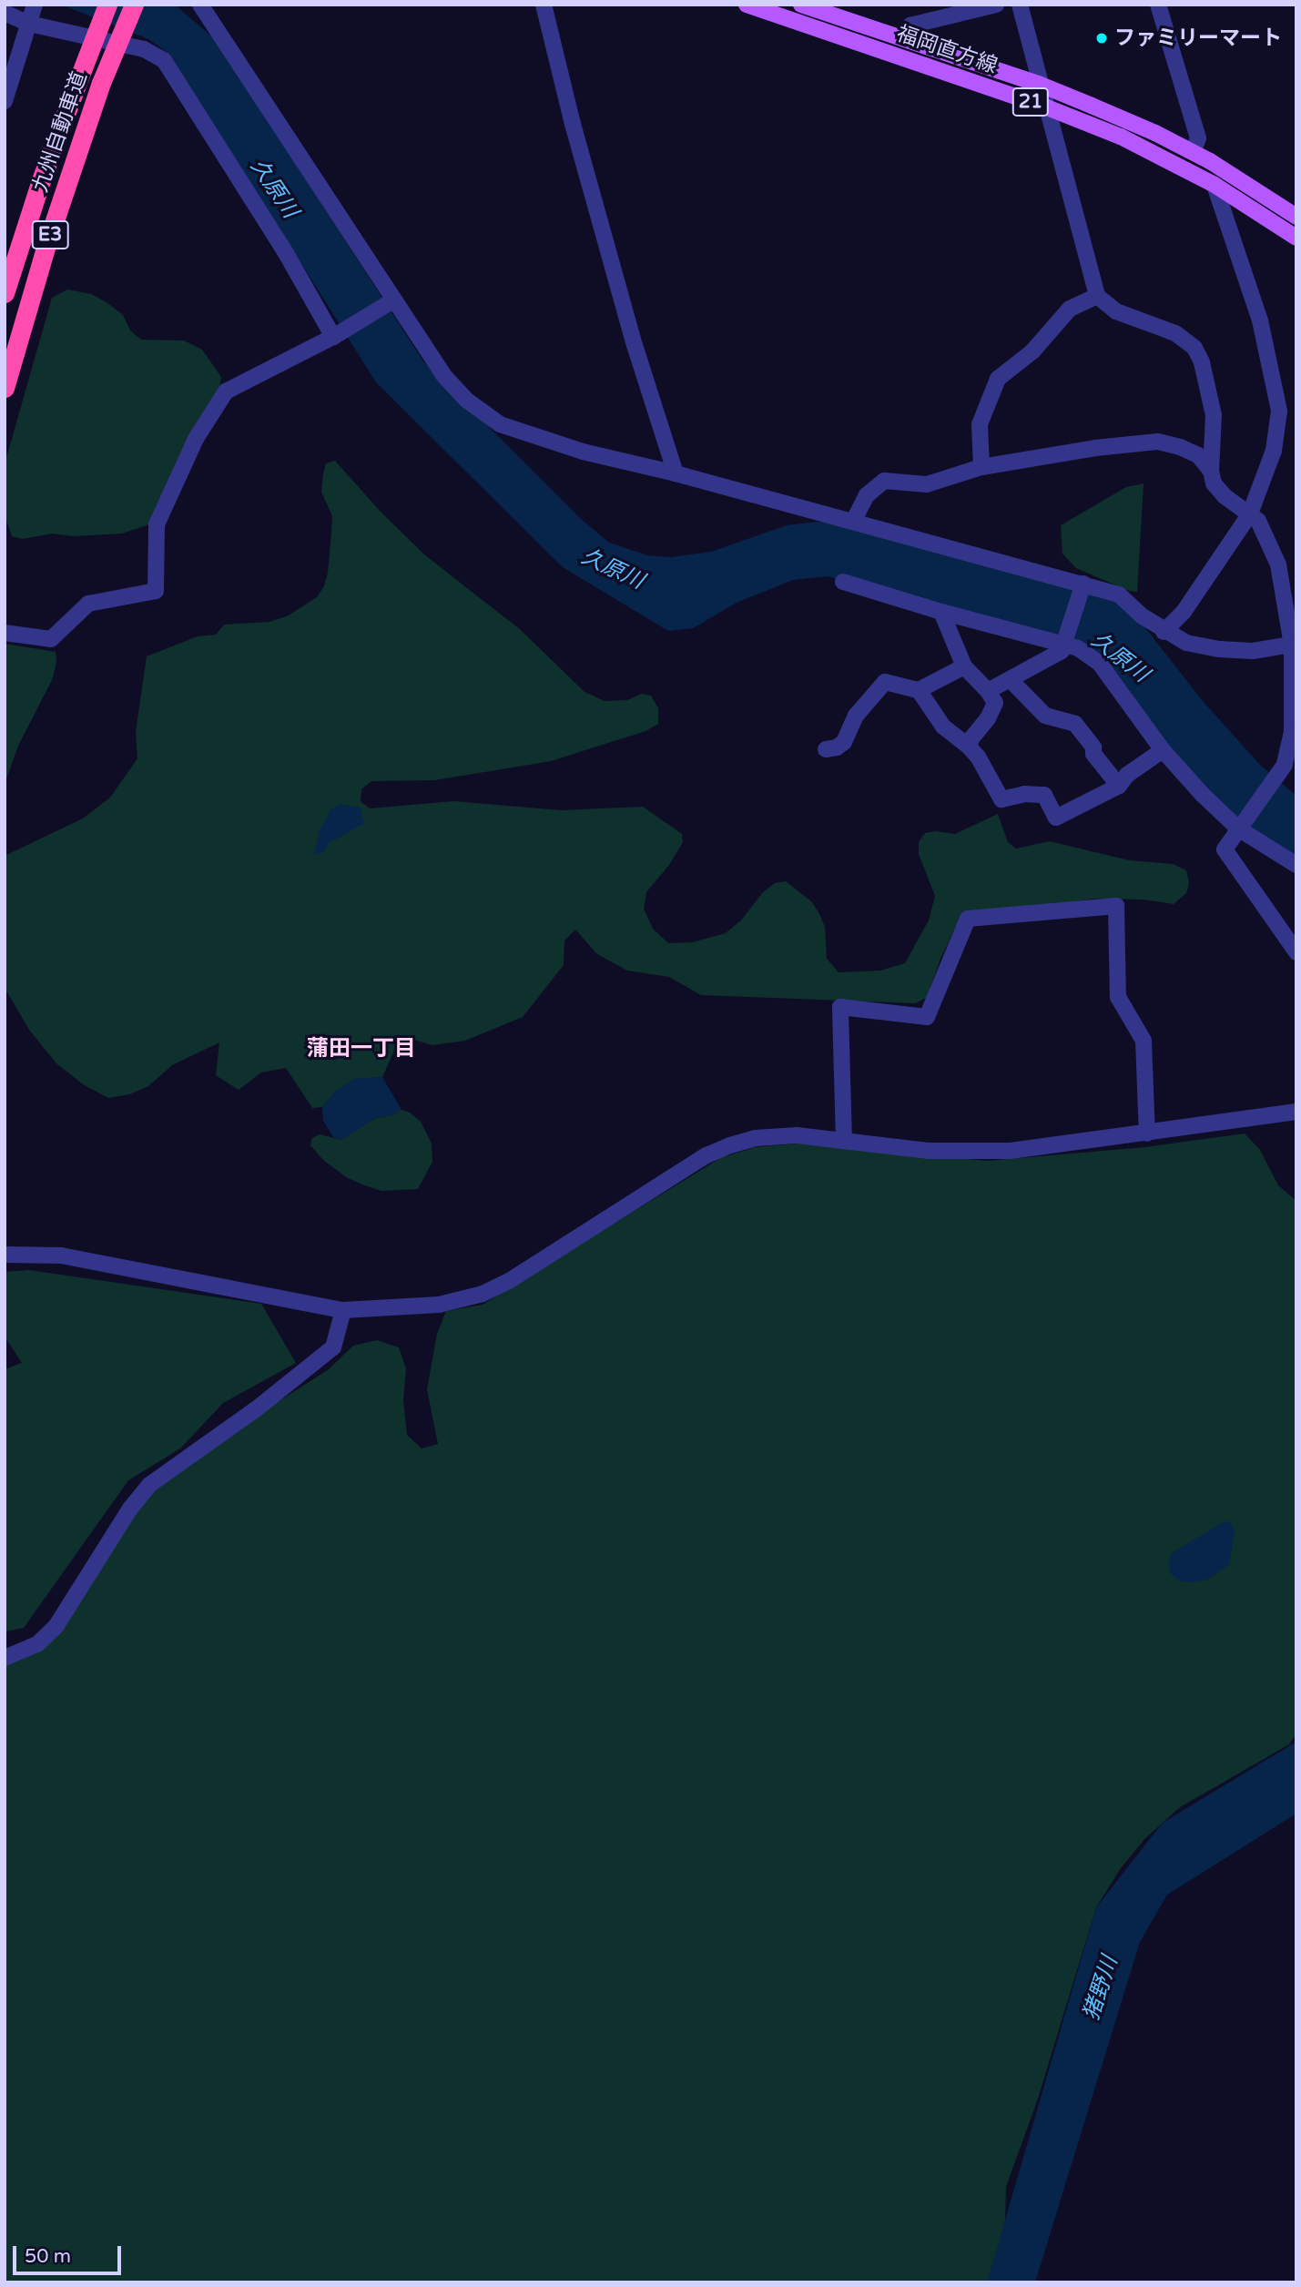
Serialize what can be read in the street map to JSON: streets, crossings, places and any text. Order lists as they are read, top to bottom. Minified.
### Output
{"streets":{"highway":["九州自動車道","E3"],"main road":["福岡直方線","21"]},"districts":["蒲田一丁目"],"water":["久原川","猪野川"],"places":["ファミリーマート"],"scale_bar":"50 m"}
